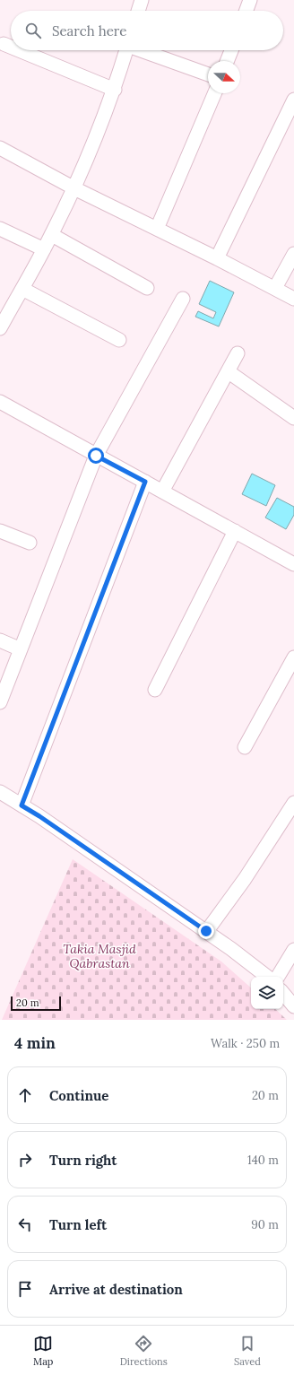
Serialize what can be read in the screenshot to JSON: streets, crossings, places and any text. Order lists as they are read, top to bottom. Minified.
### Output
{"parks":["Takia Masjid Qabrastan"],"scale_bar":"20 m","north":"right","page":{"search":"Search here","scale":"20 m","heading":["4 min","Walk · 250 m"],"list":[["Continue","20 m"],["Turn right","140 m"],["Turn left","90 m"],"Arrive at destination"],"nav":["Map","Directions","Saved"]}}
